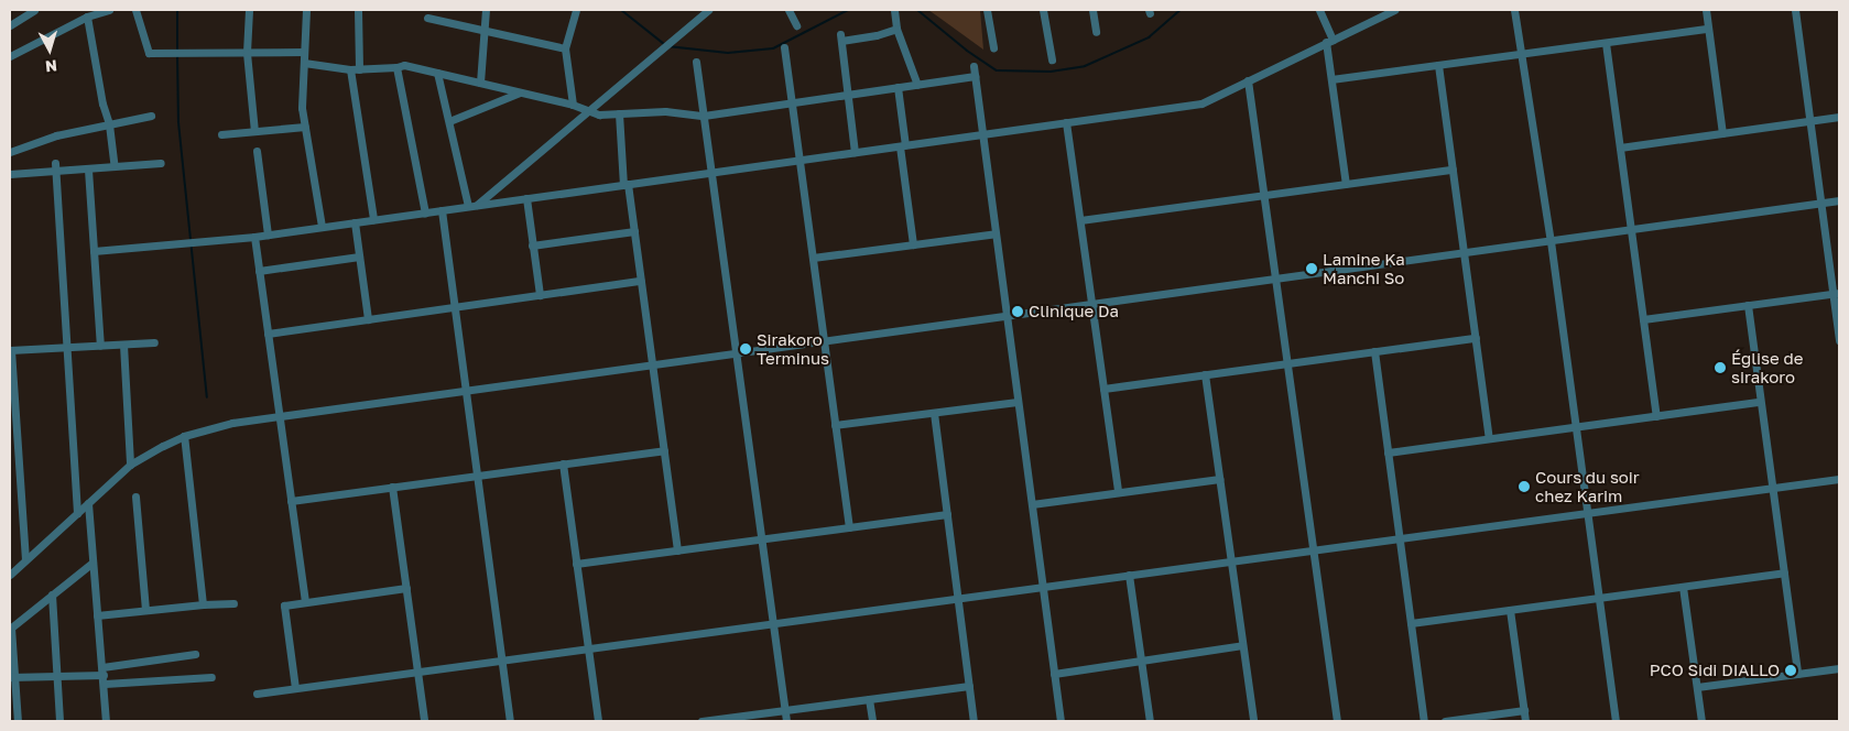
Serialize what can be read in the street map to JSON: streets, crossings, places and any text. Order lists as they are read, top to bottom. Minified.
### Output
{"places":["Lamine Ka Manchi So","Clinique Da","Sirakoro Terminus","Église de sirakoro","Cours du soir chez Karim","PCO Sidi DIALLO"],"north":"bottom"}
